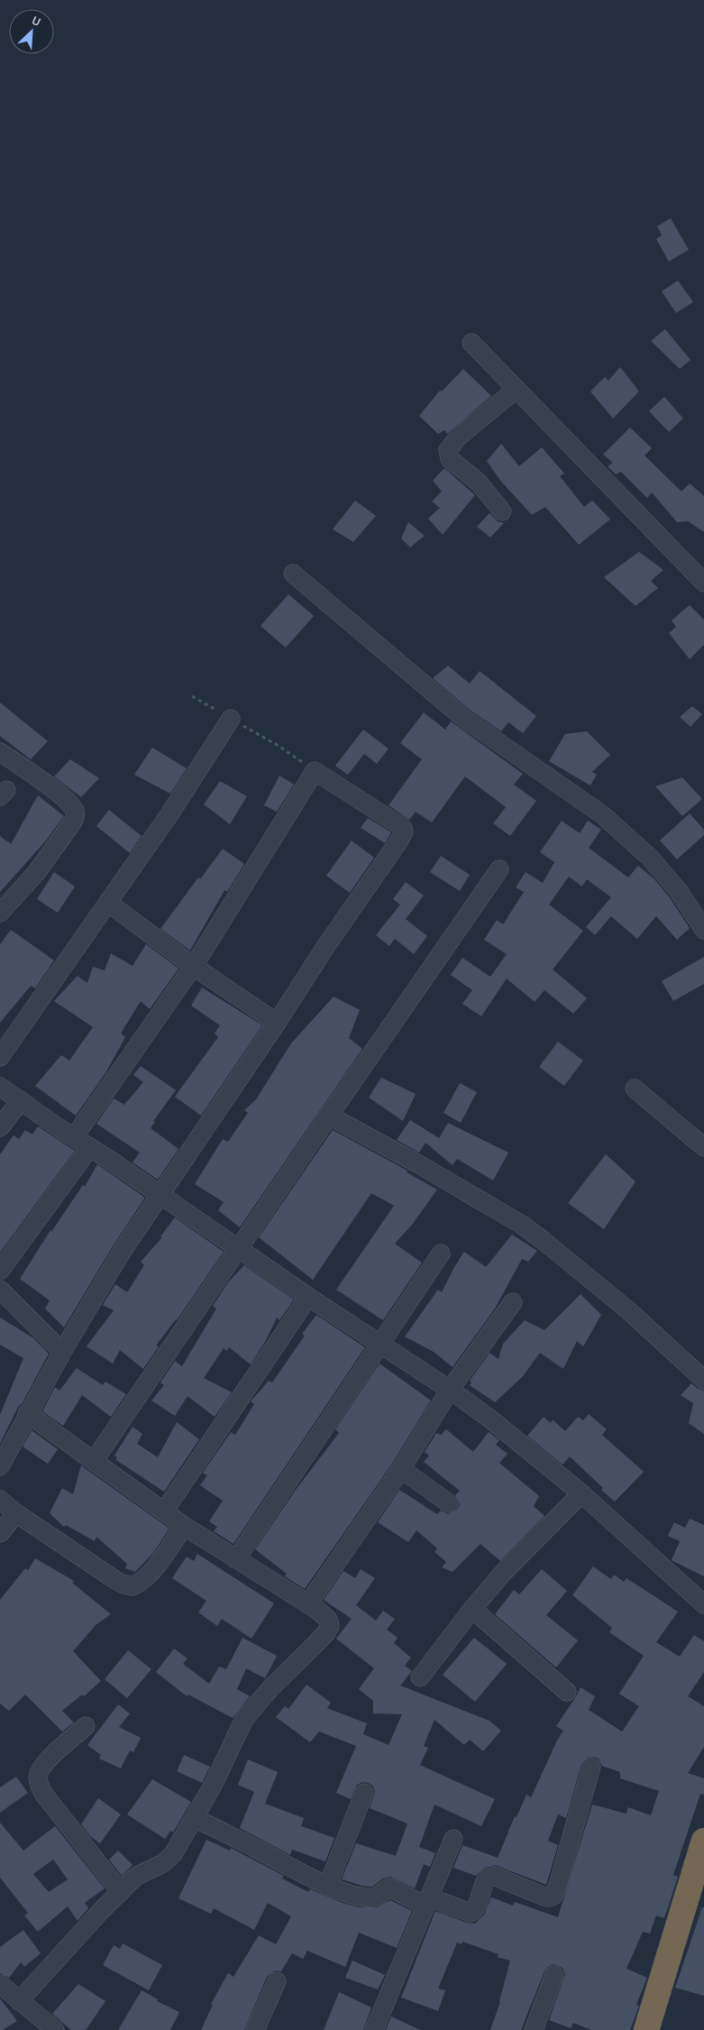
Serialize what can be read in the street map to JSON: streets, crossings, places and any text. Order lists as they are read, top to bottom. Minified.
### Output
{"north":"top right"}
